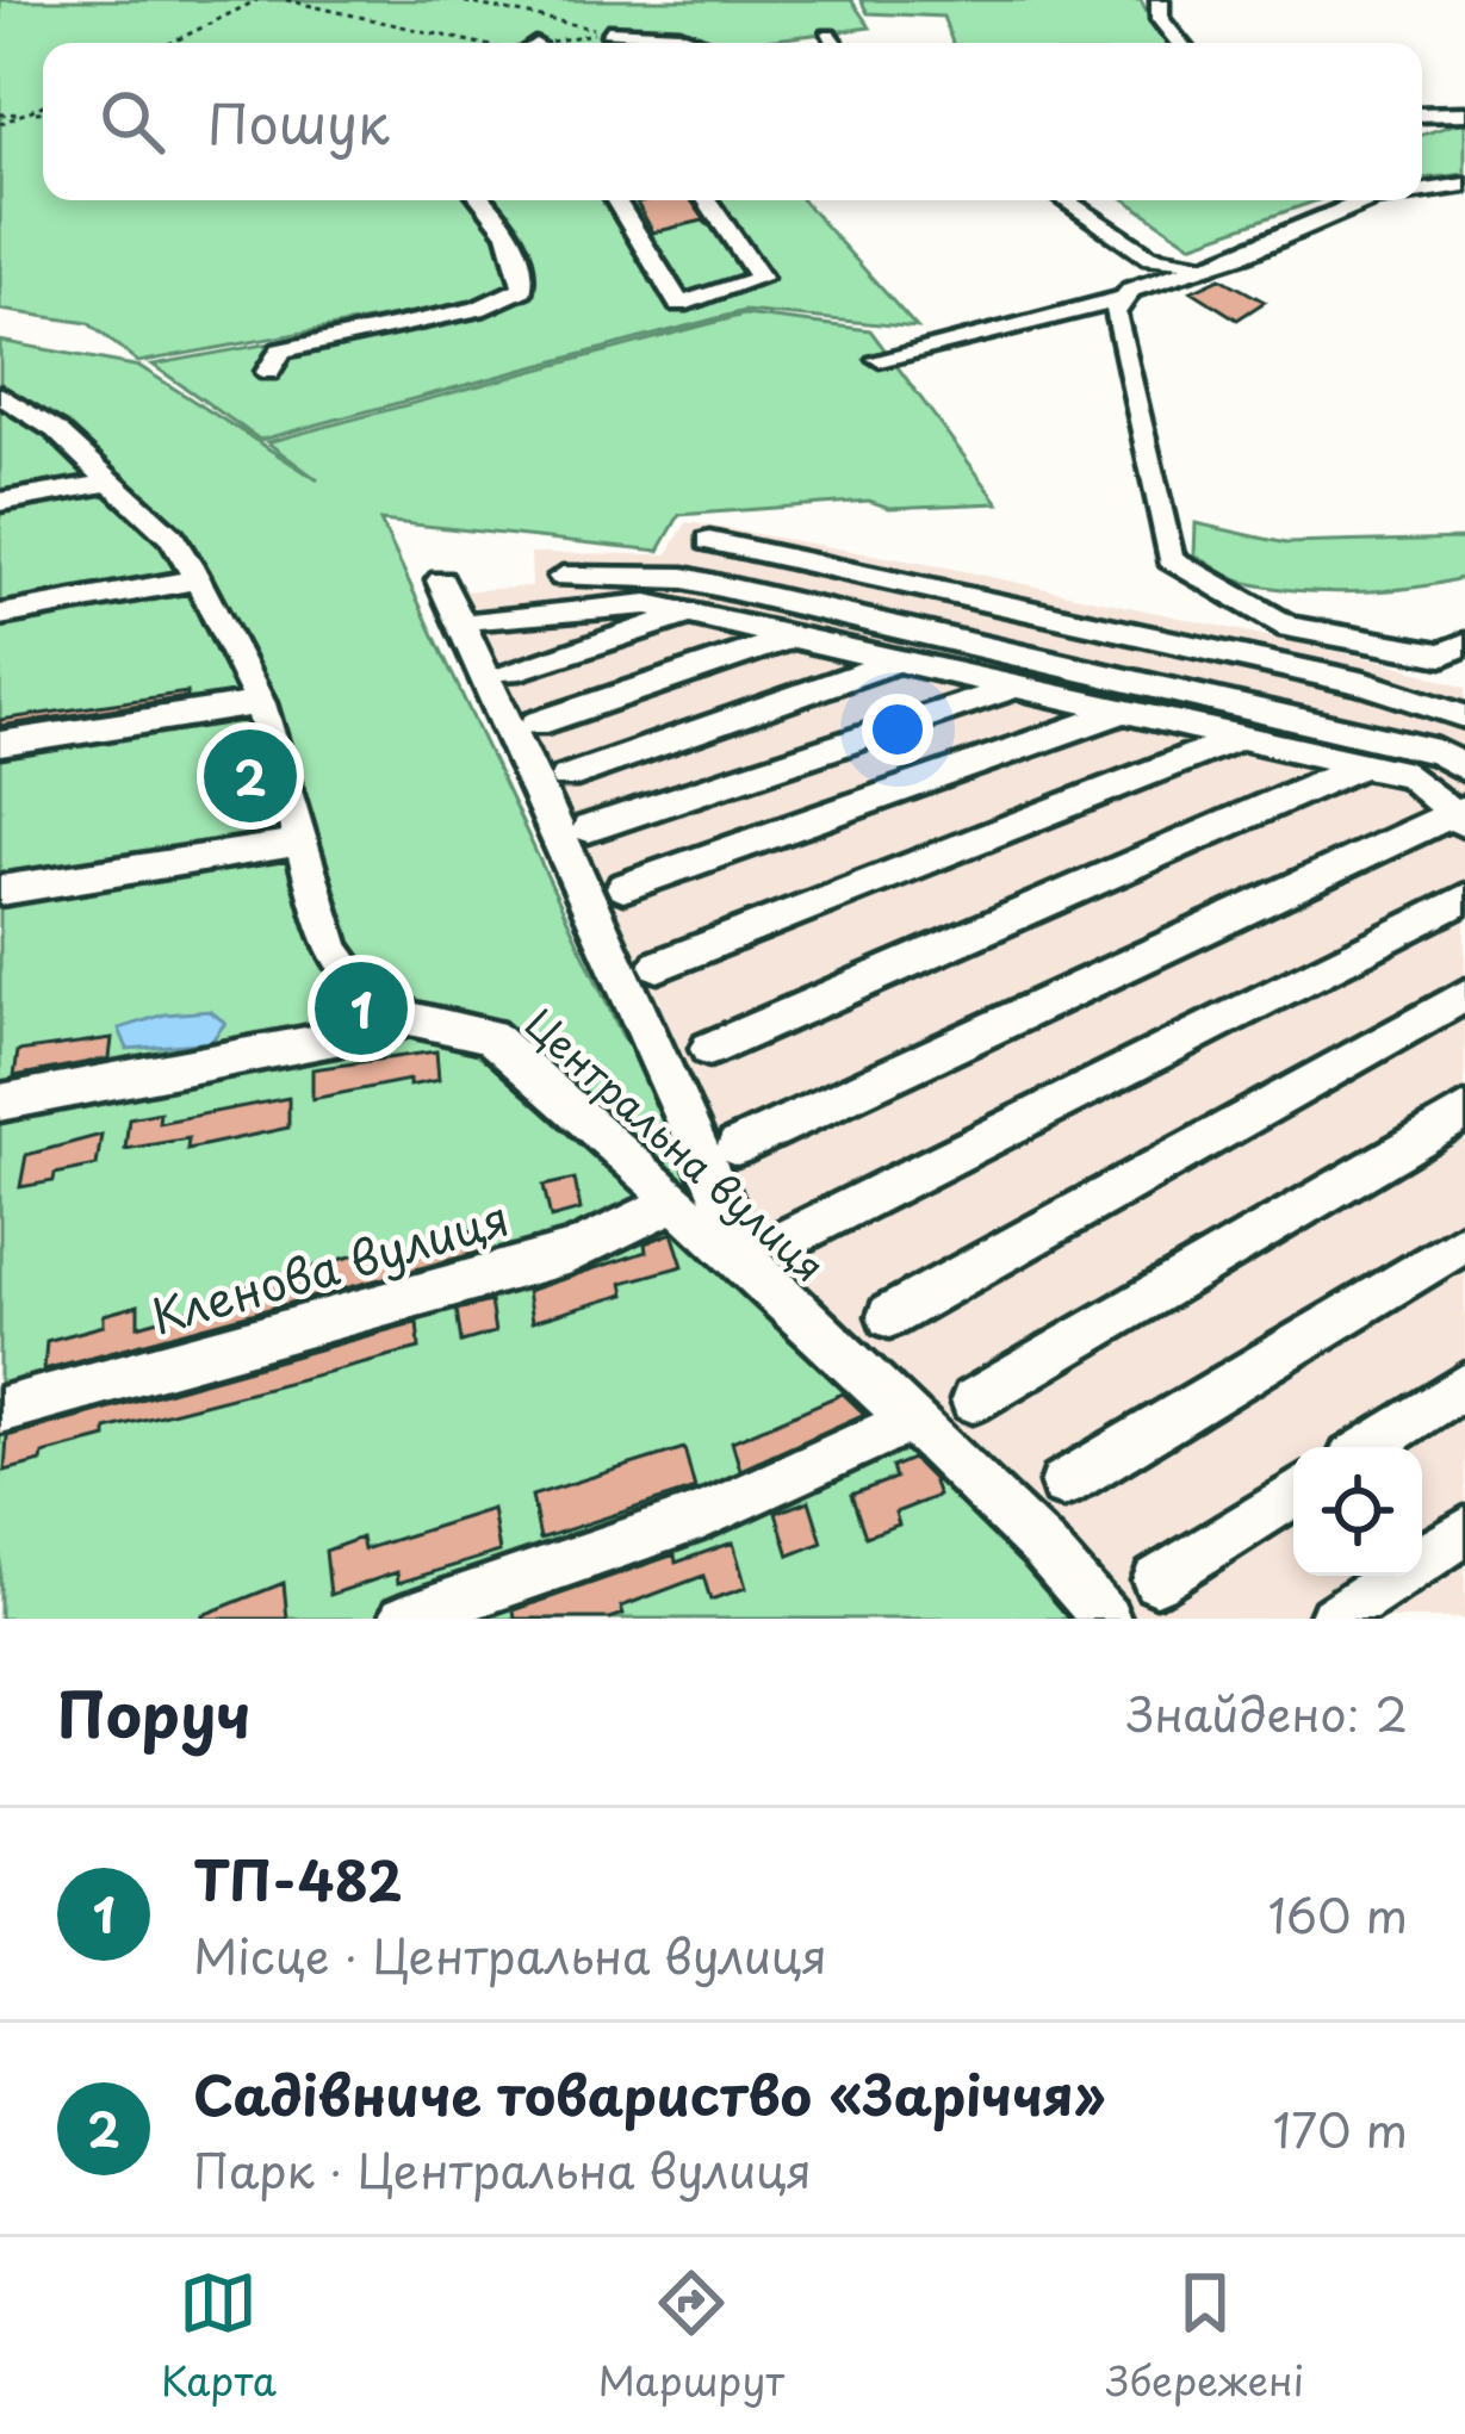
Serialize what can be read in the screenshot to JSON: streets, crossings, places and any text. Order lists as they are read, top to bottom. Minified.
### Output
{"streets":{"street":["Центральна вулиця","Кленова вулиця"]},"crossings":[["Центральна вулиця","Кленова вулиця"]],"page":{"search":"Пошук","pins":["2","1"],"heading":["Поруч","Знайдено: 2"],"list":[{"mark":"1","name":"ТП-482","note":"Місце · Центральна вулиця","value":"160 m"},{"mark":"2","name":"Садівниче товариство «Заріччя»","note":"Парк · Центральна вулиця","value":"170 m"}],"nav":["Карта","Маршрут","Збережені"]}}
